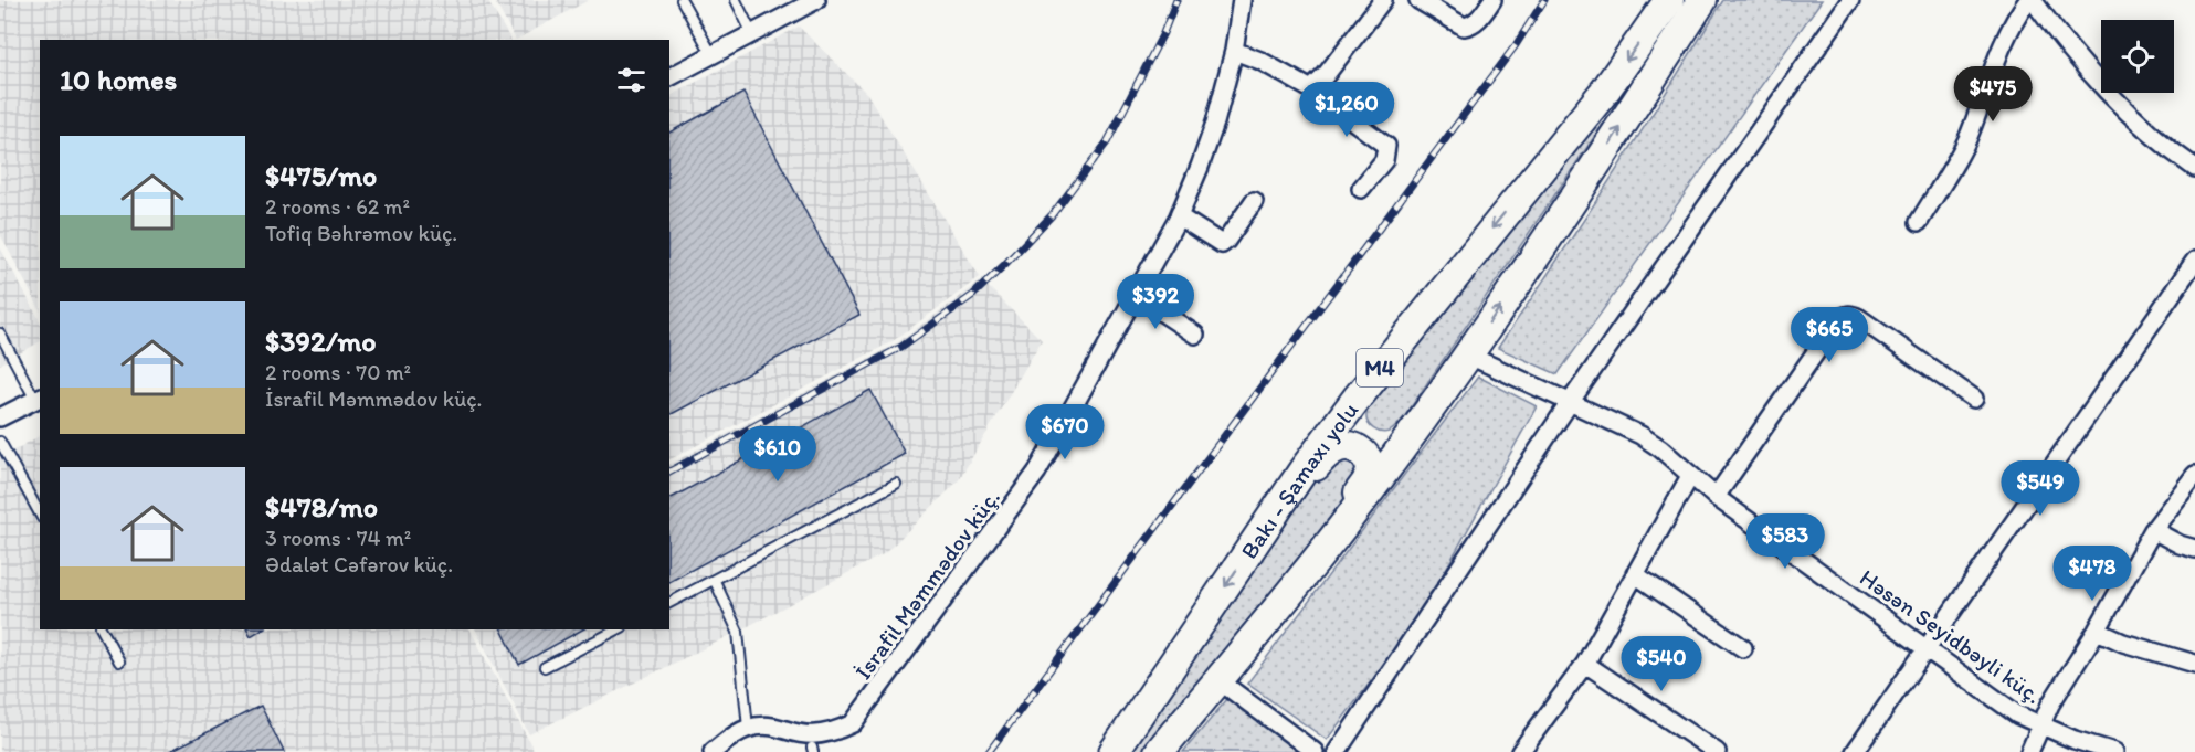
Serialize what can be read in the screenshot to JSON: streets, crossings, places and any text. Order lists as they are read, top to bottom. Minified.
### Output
{"streets":{"highway":["M4","Bakı - Şamaxı yolu"],"street":["İsrafil Məmmədov küç.","Həsən Seyidbəyli küç."]},"crossings":[["M4","Həsən Seyidbəyli küç."]],"page":{"heading":"10 homes","price":["$475","$1,260","$392","$665","$670","$610","$549","$583","$478","$540"],"list":[{"name":"$475/mo","note":"2 rooms · 62 m² · Tofiq Bəhrəmov küç."},{"name":"$392/mo","note":"2 rooms · 70 m² · İsrafil Məmmədov küç."},{"name":"$478/mo","note":"3 rooms · 74 m² · Ədalət Cəfərov küç."}]}}
